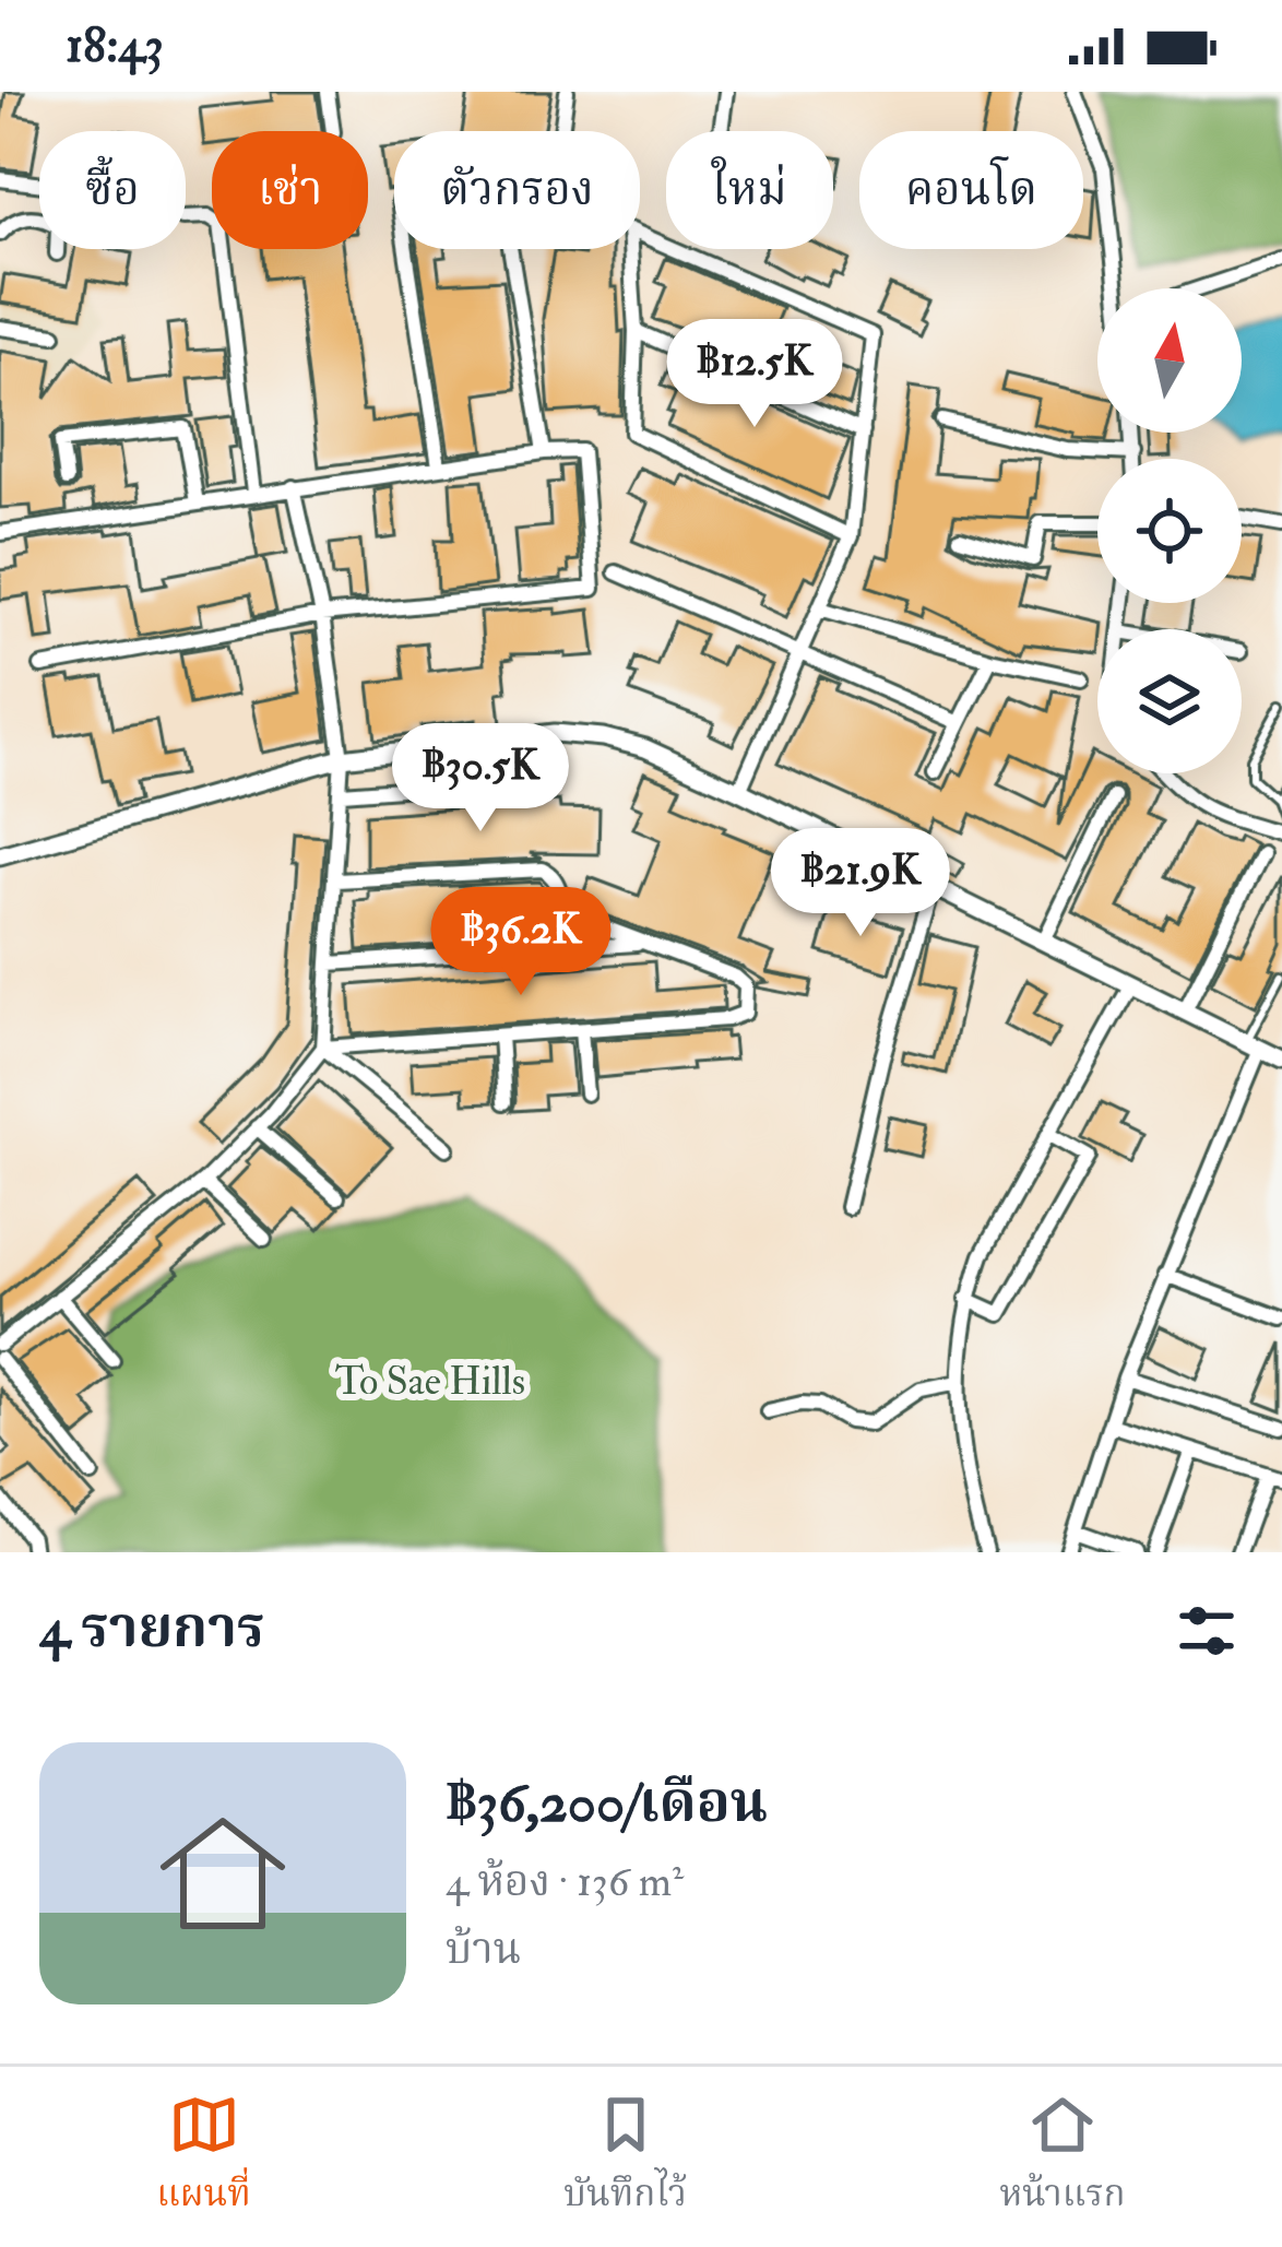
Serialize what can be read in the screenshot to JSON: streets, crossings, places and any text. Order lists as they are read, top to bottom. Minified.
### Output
{"parks":["To Sae Hills"],"north":"top","page":{"status":"18:43","chip":["ซื้อ","เช่า","ตัวกรอง","ใหม่","คอนโด"],"price":["฿12.5K","฿30.5K","฿21.9K","฿36.2K"],"heading":"4 รายการ","list":[{"name":"฿36,200/เดือน","note":"4 ห้อง · 136 m² · บ้าน"}],"tabs":["แผนที่","บันทึกไว้","หน้าแรก"]}}
